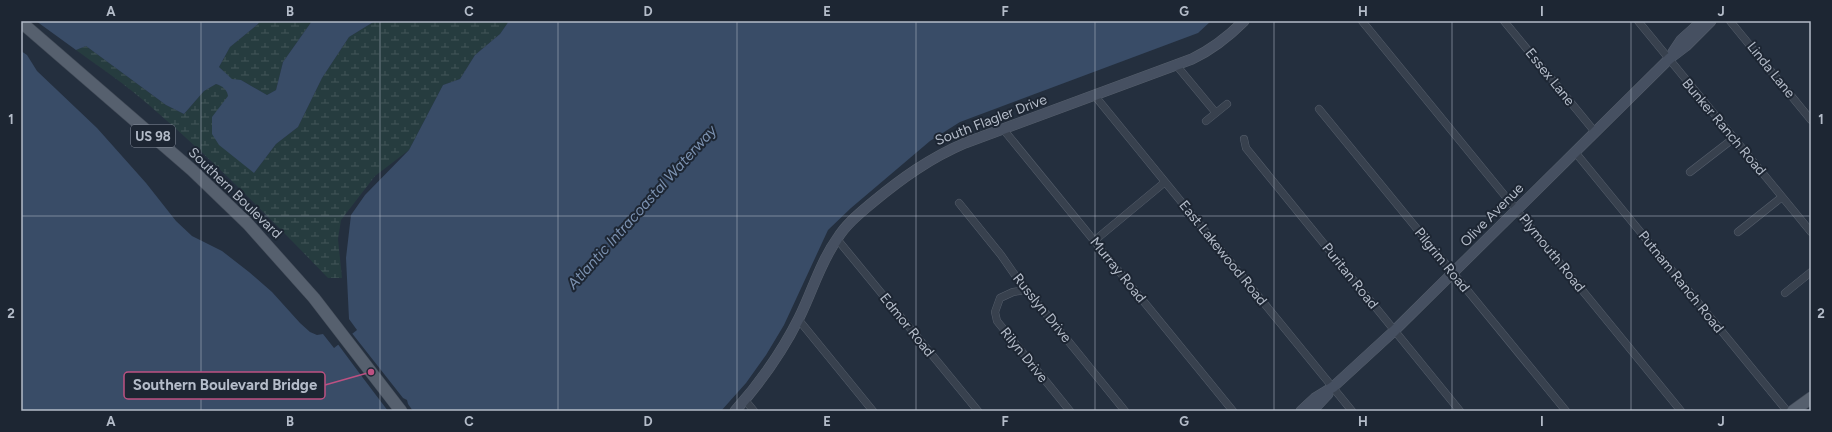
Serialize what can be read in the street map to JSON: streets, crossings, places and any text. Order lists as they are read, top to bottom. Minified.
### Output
{"streets":{"main road":["US 98","Southern Boulevard"],"street":["Linda Lane","Essex Lane","South Flagler Drive","Bunker Ranch Road","Olive Avenue","East Lakewood Road","Plymouth Road","Pilgrim Road","Murray Road","Puritan Road","Putnam Ranch Road","Russlyn Drive","Edmor Road","Rilyn Drive"]},"crossings":[["Essex Lane","Olive Avenue"],["South Flagler Drive","East Lakewood Road"],["South Flagler Drive","Murray Road"],["South Flagler Drive","Edmor Road"],["Bunker Ranch Road","Olive Avenue"],["Olive Avenue","East Lakewood Road"],["Olive Avenue","Plymouth Road"],["Olive Avenue","Pilgrim Road"],["Olive Avenue","Puritan Road"],["Olive Avenue","Putnam Ranch Road"],["Russlyn Drive","Rilyn Drive"]],"water":["Atlantic Intracoastal Waterway"],"places":["Southern Boulevard Bridge"],"grid":{"columns":["A","B","C","D","E","F","G","H","I","J"],"rows":["1","2"]}}
